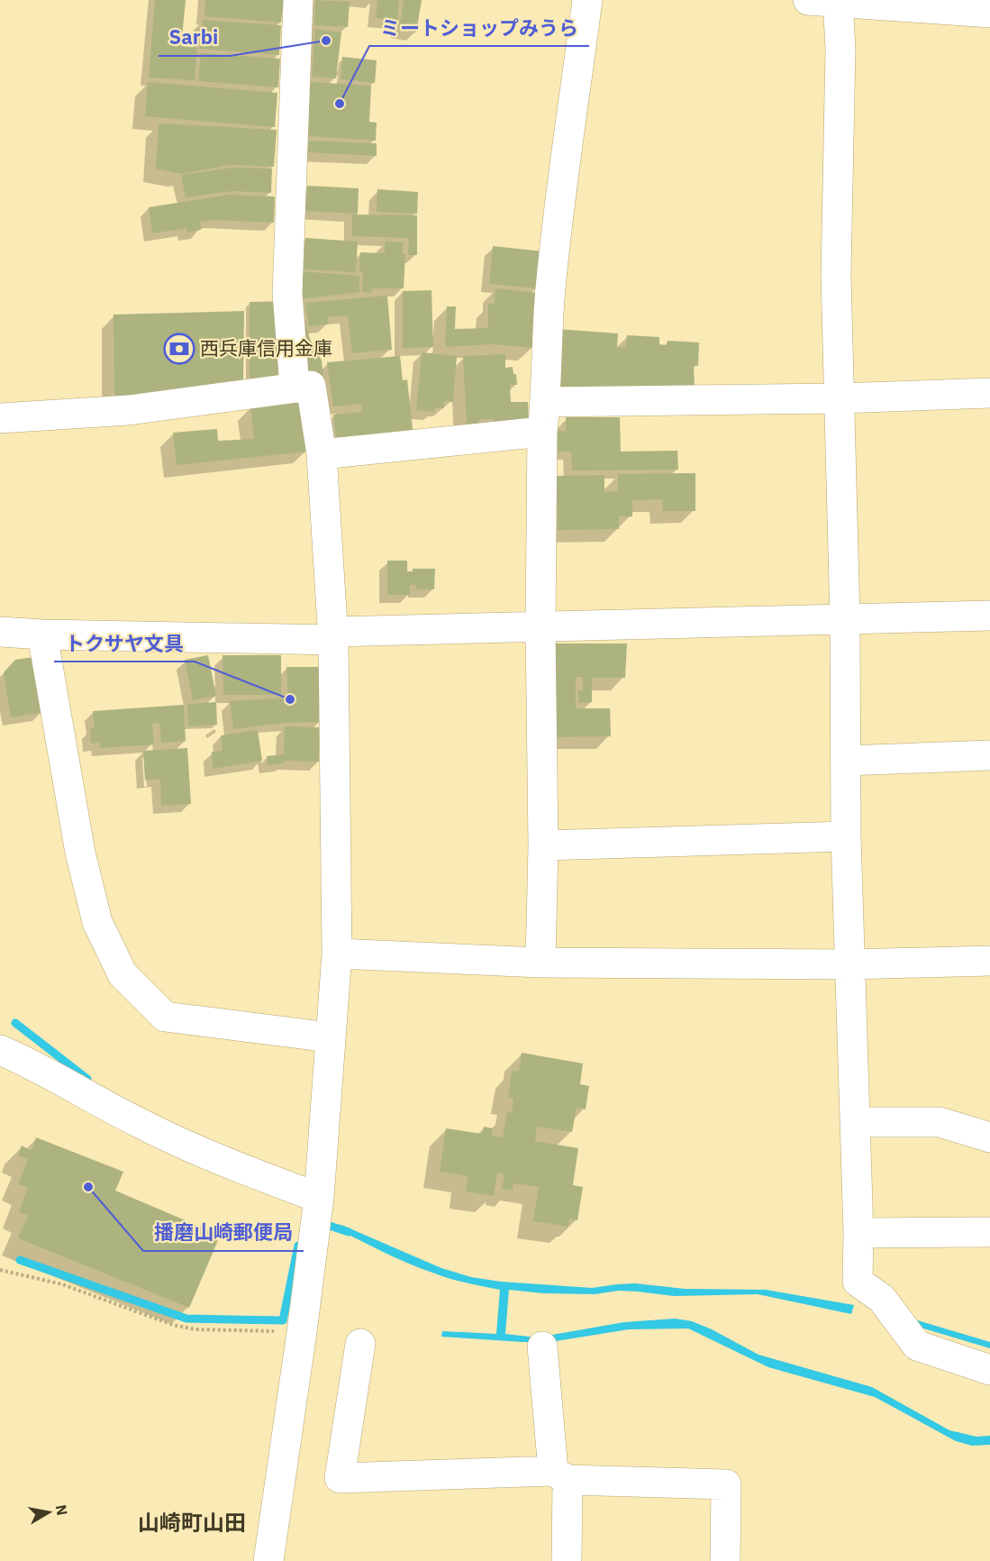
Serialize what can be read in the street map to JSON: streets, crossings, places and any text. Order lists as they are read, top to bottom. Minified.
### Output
{"districts":["山崎町山田"],"places":{"other":["Sarbi","ミートショップみうら","トクサヤ文具","播磨山崎郵便局"],"bank":["西兵庫信用金庫"]},"north":"right"}
